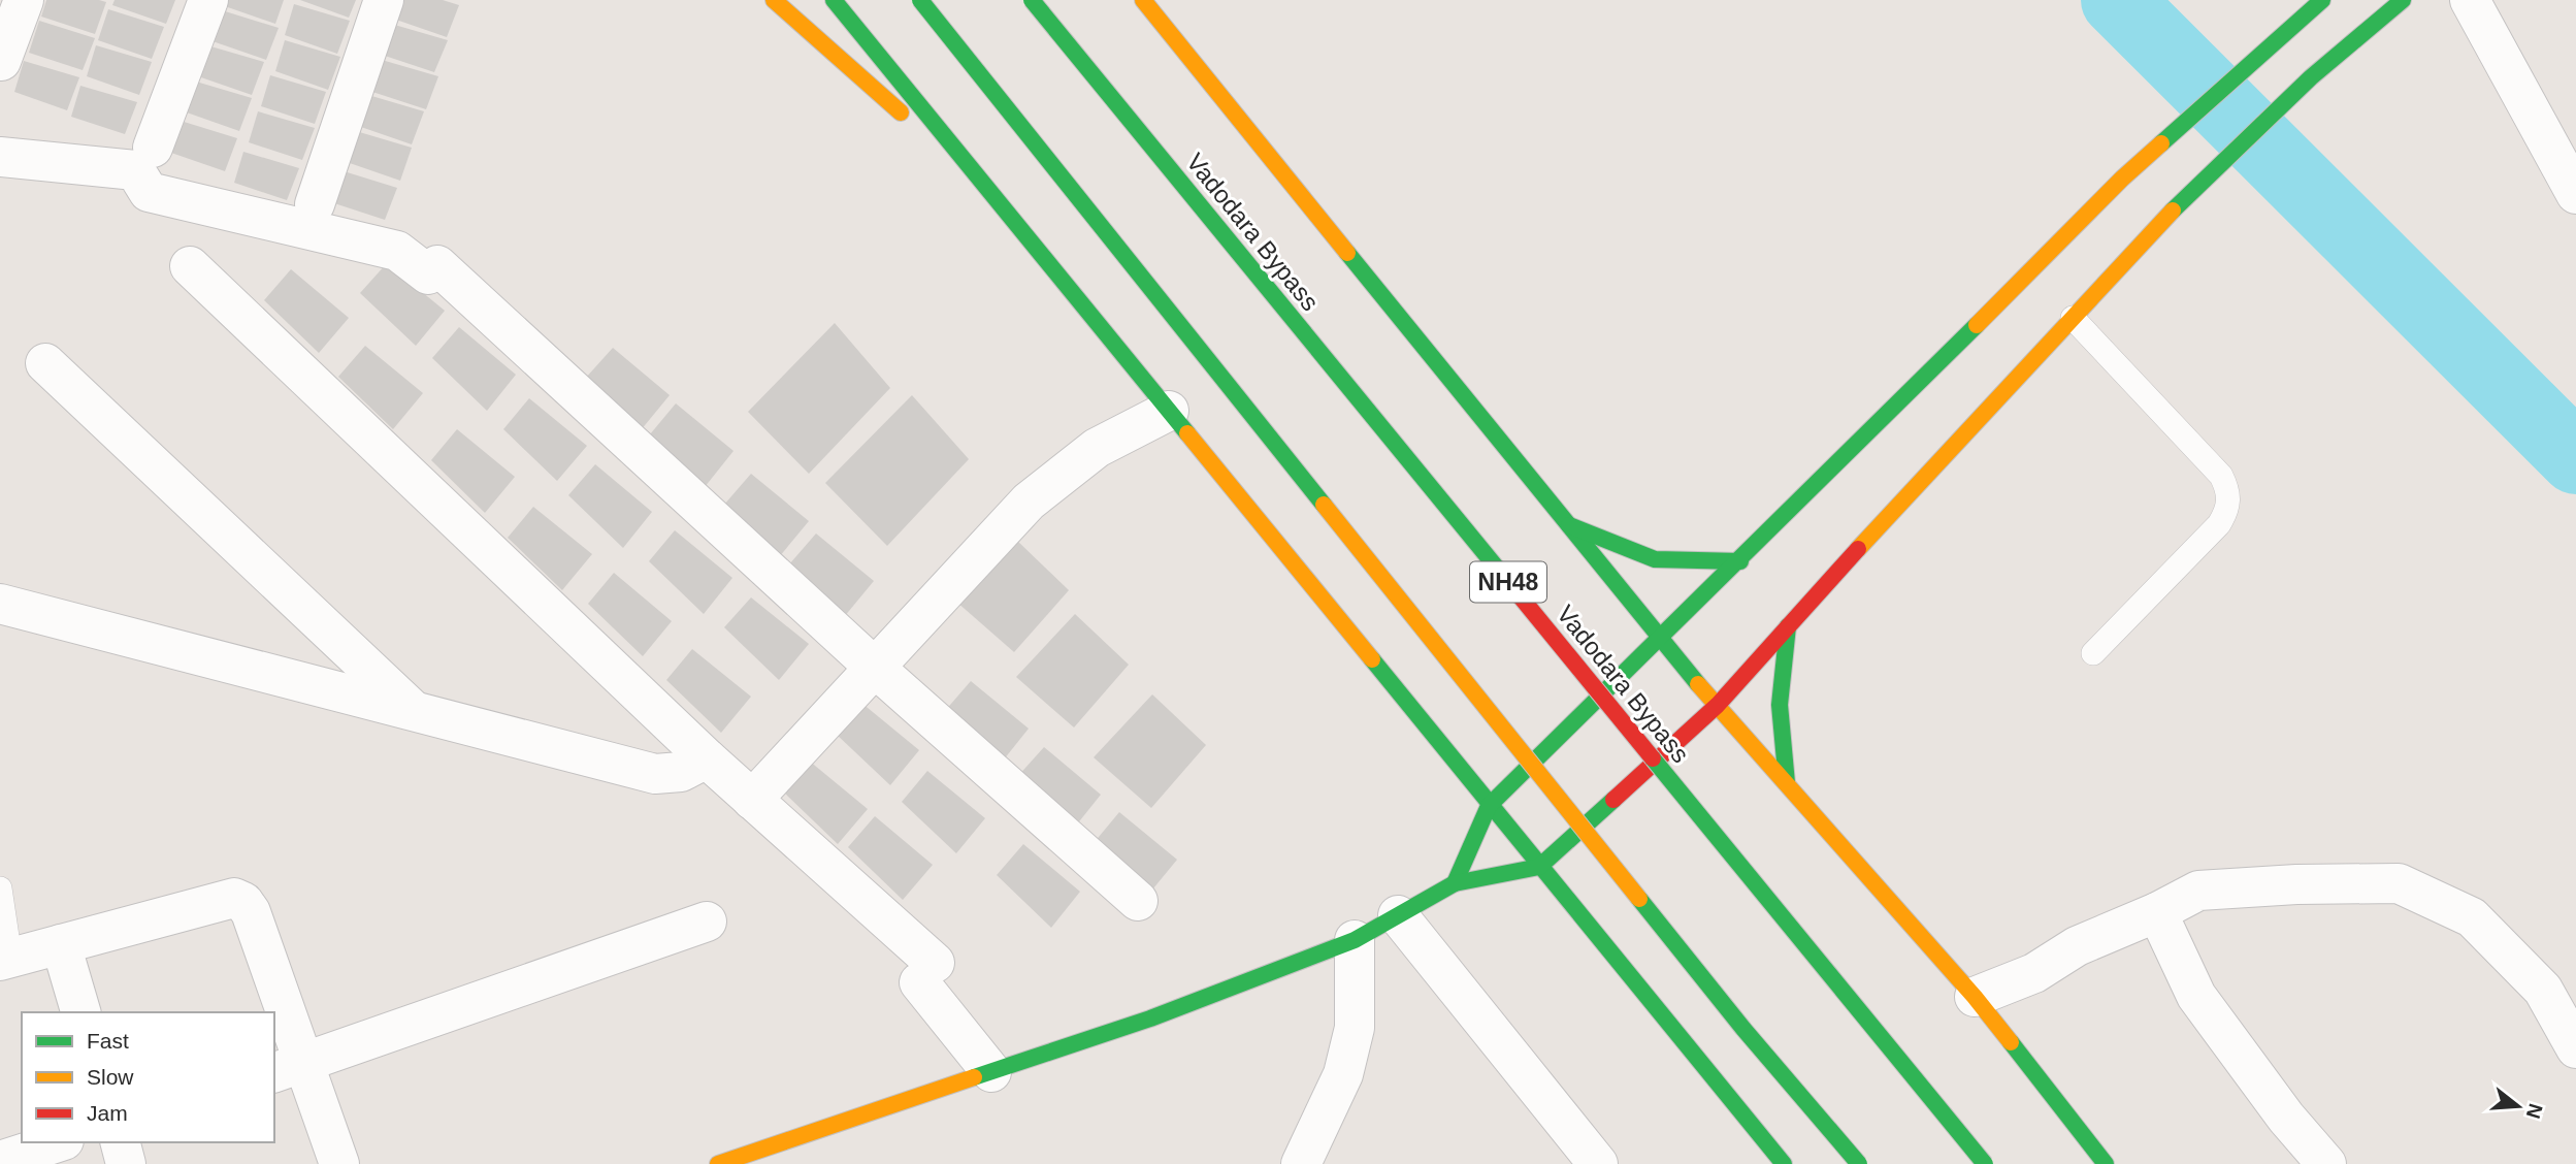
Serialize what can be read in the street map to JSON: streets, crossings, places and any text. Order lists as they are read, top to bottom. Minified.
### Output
{"streets":{"main road":["Vadodara Bypass","NH48"]},"legend":["Fast","Slow","Jam"],"north":"right"}
